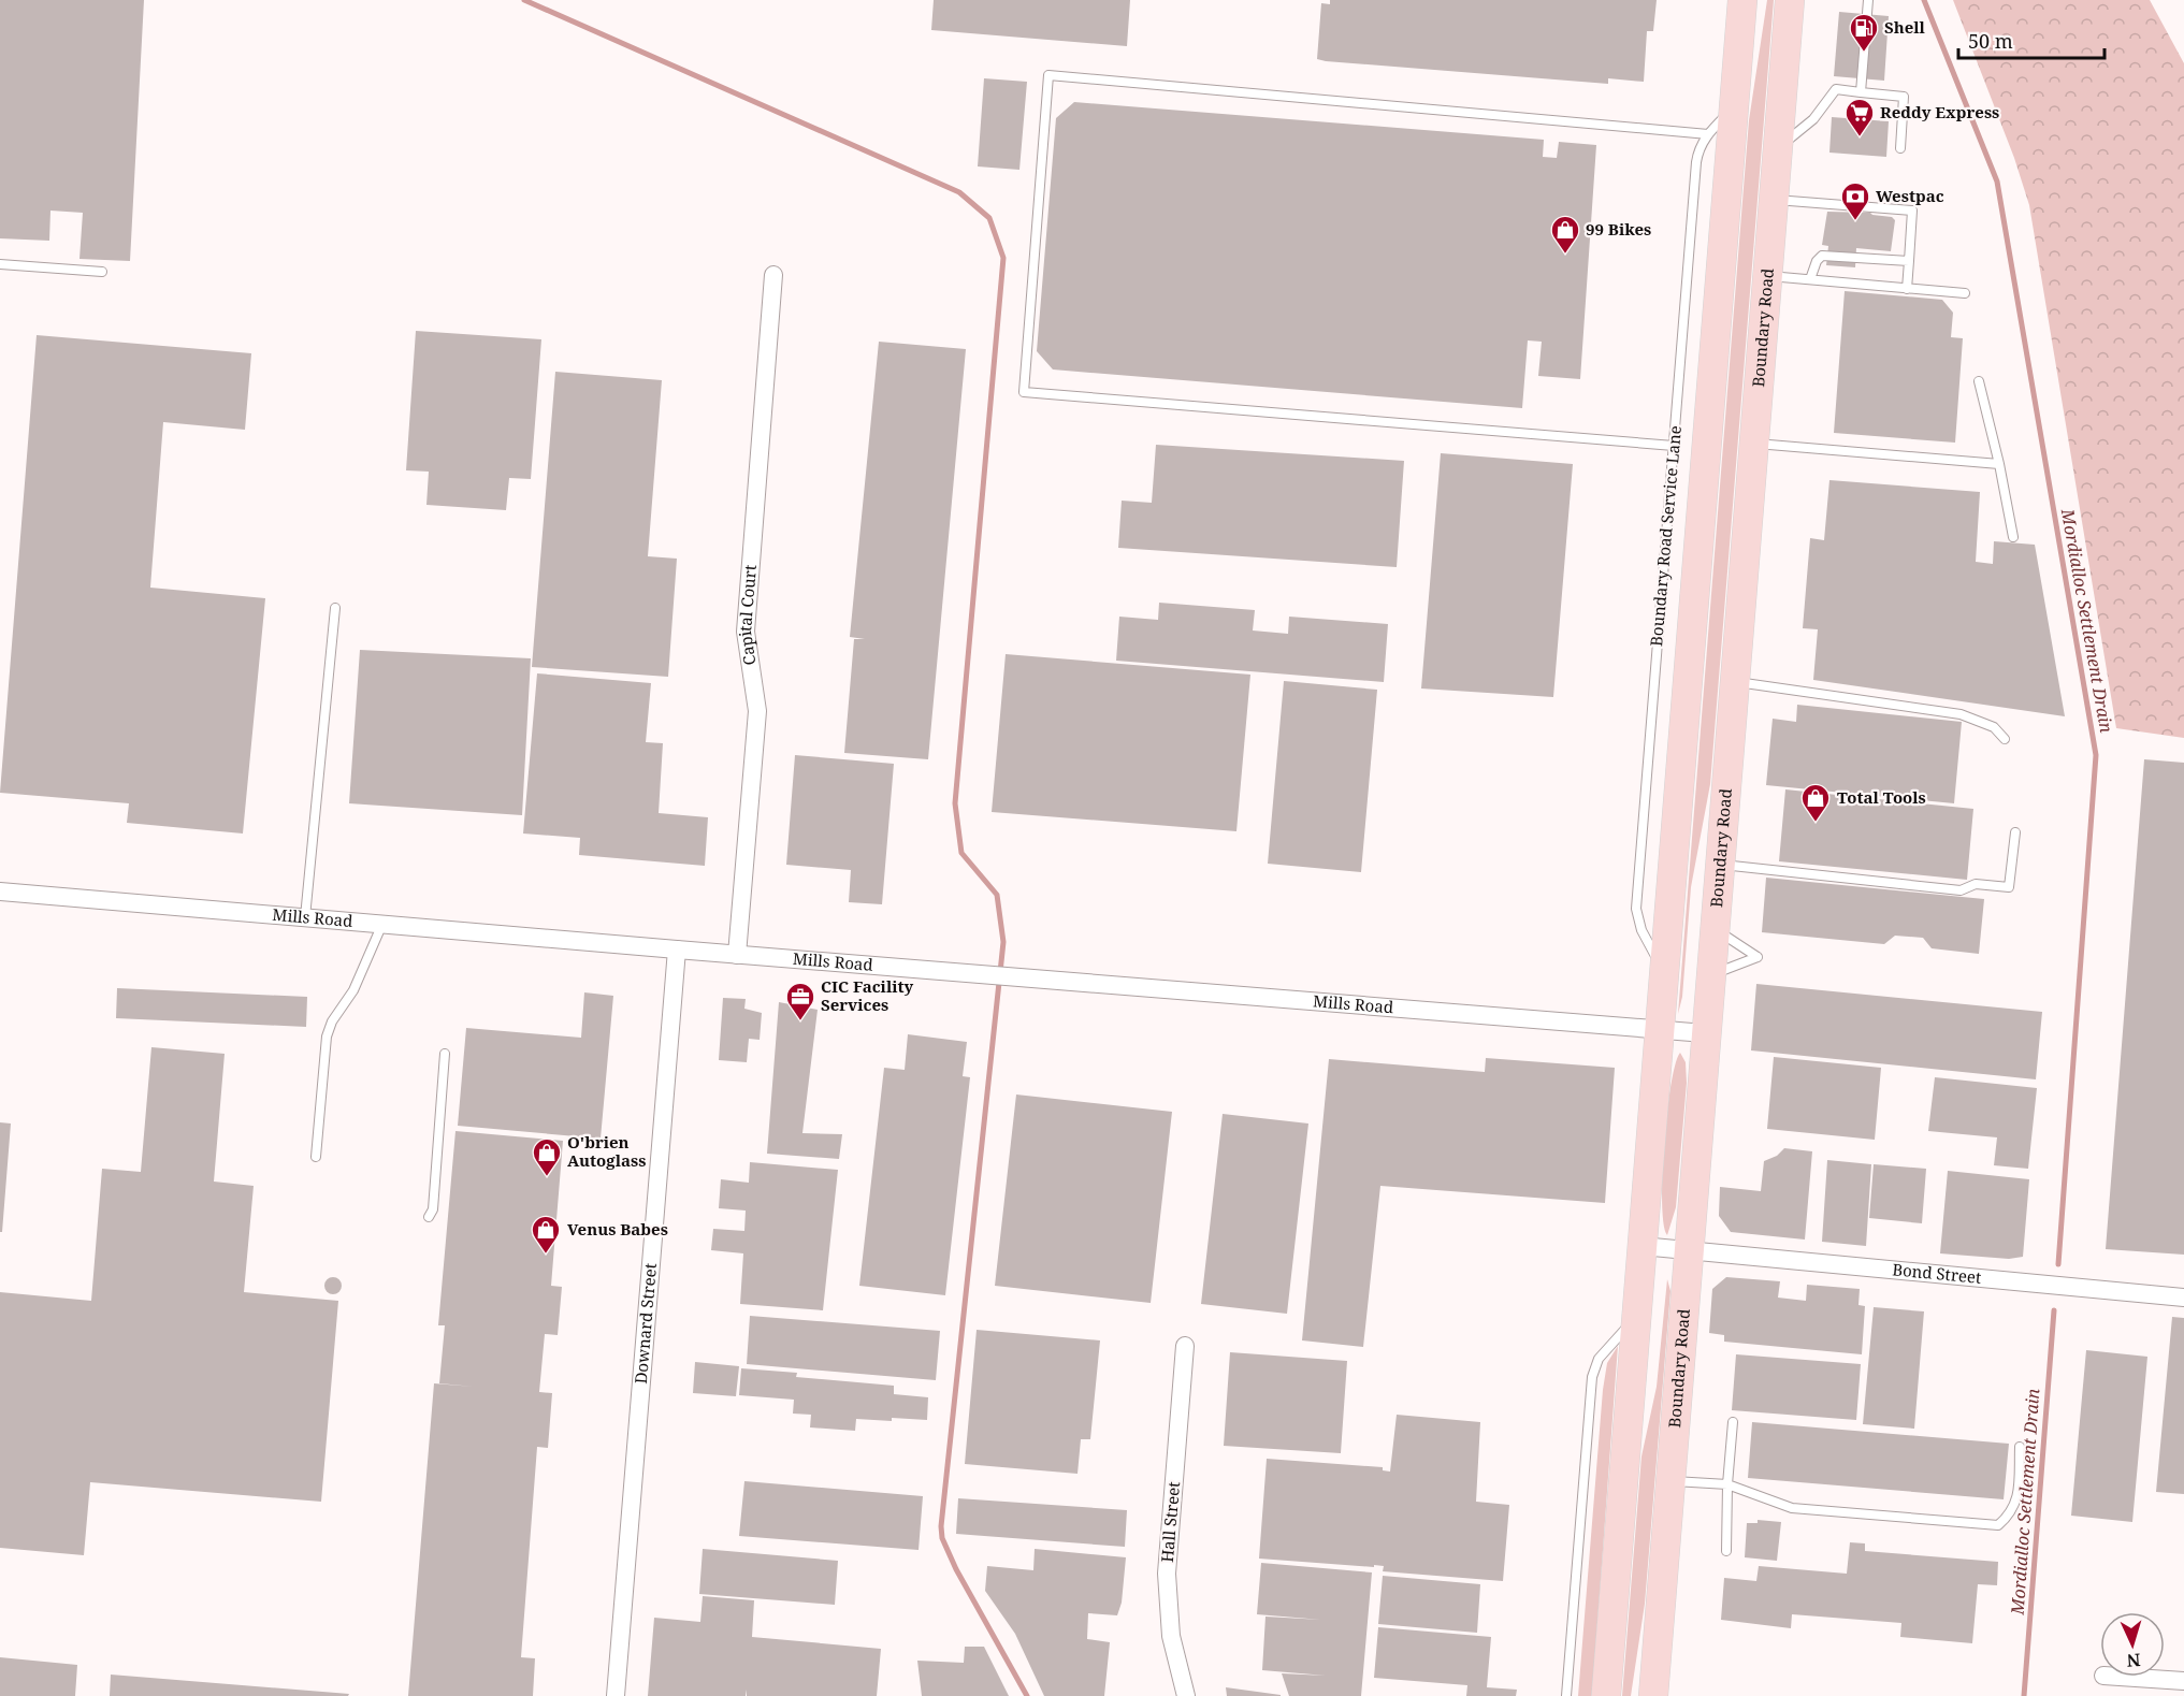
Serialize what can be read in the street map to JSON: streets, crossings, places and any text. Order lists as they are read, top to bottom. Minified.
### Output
{"streets":{"main road":["Boundary Road"],"street":["Capital Court","Mills Road","Bond Street","Downard Street","Hall Street"],"lane":["Boundary Road Service Lane"]},"crossings":[["Boundary Road","Mills Road"],["Boundary Road","Bond Street"],["Capital Court","Mills Road"],["Mills Road","Downard Street"]],"water":["Mordialloc Settlement Drain"],"places":{"fuel station":["Shell"],"supermarket":["Reddy Express"],"bank":["Westpac"],"shop":["99 Bikes","Total Tools","O'brien Autoglass","Venus Babes"],"office":["CIC Facility Services"]},"scale_bar":"50 m","north":"bottom"}
